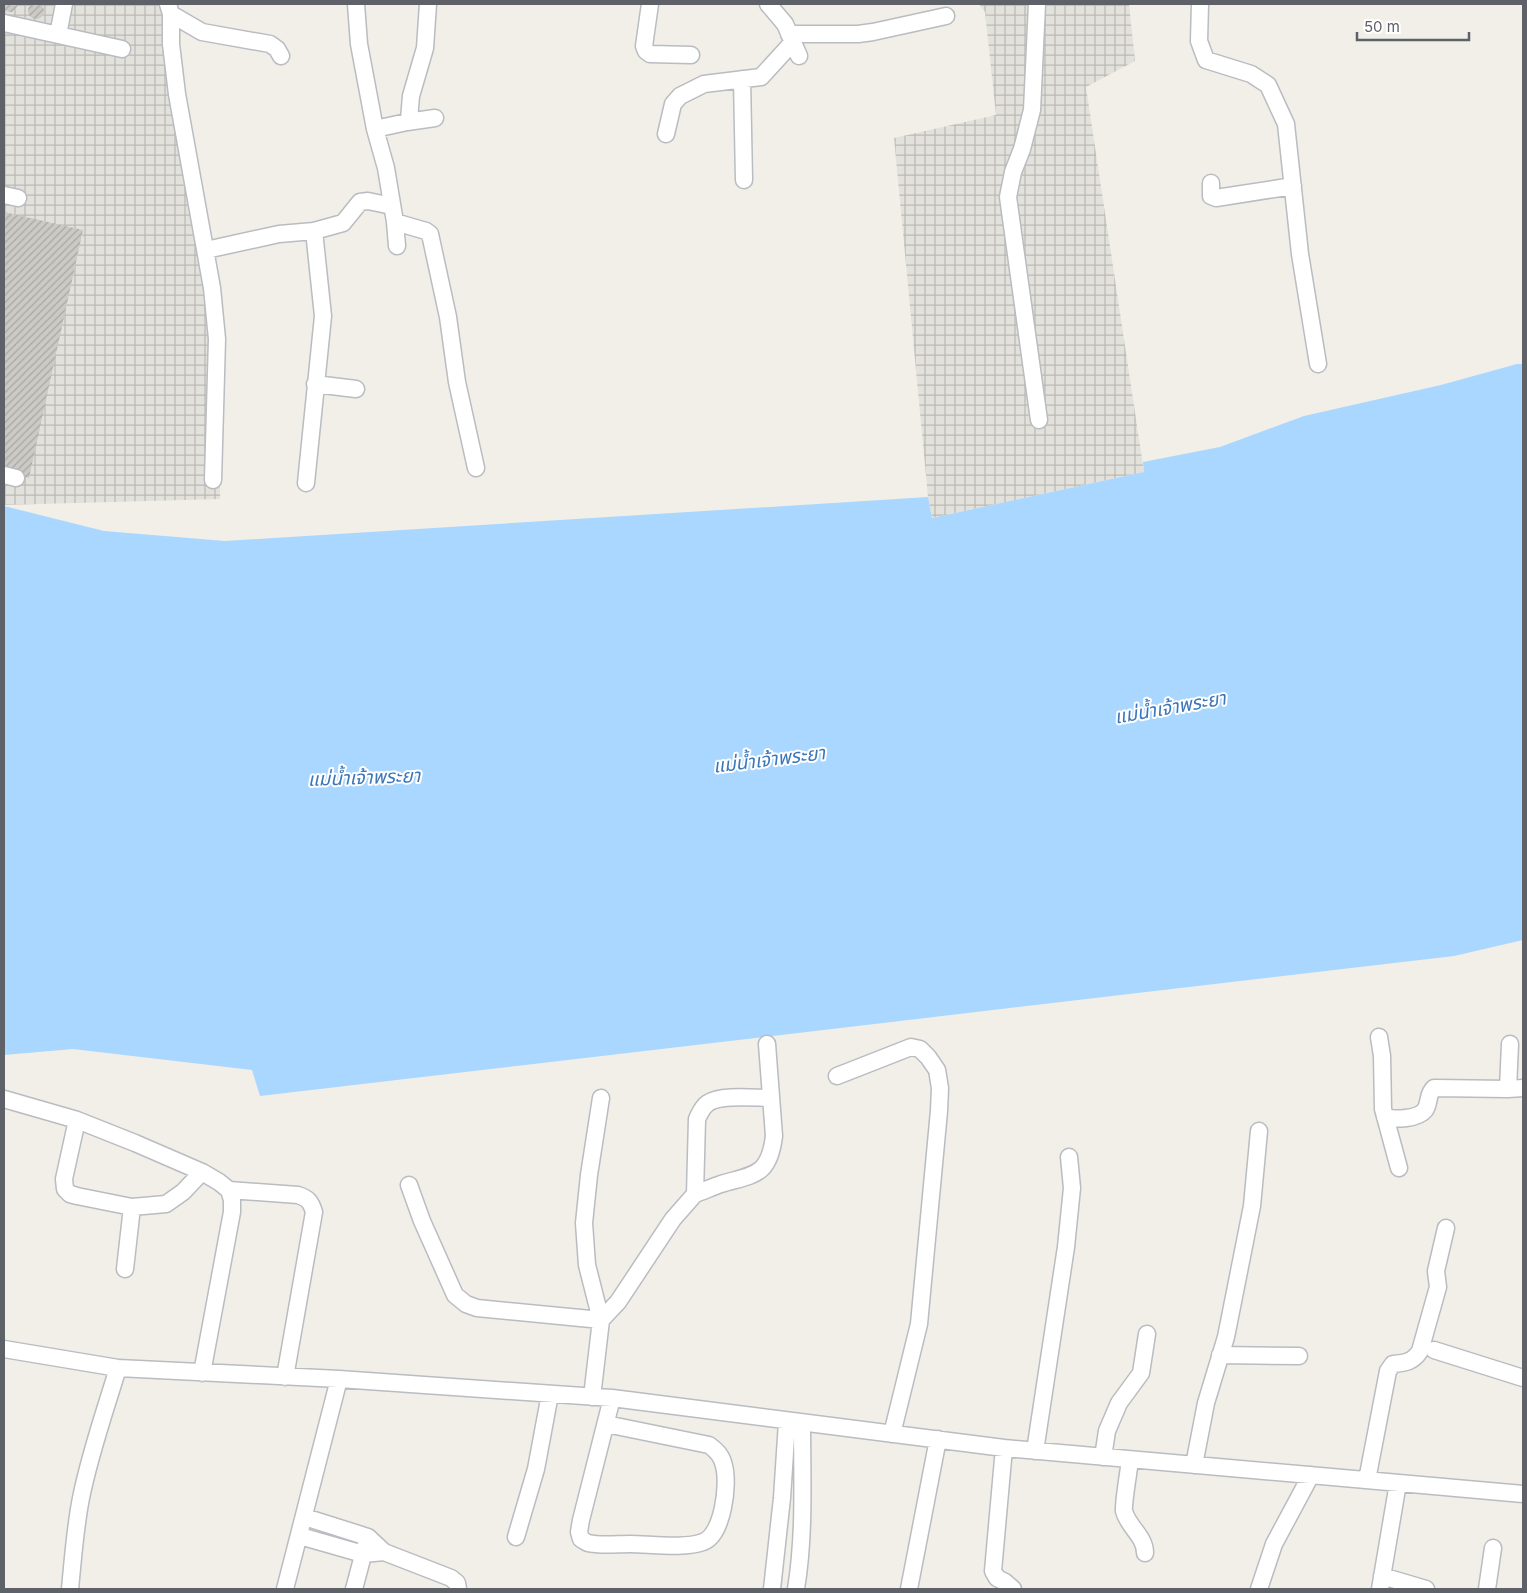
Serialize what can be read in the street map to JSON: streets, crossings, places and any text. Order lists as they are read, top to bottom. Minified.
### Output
{"water":["แม่น้ำเจ้าพระยา"],"scale_bar":"50 m"}
